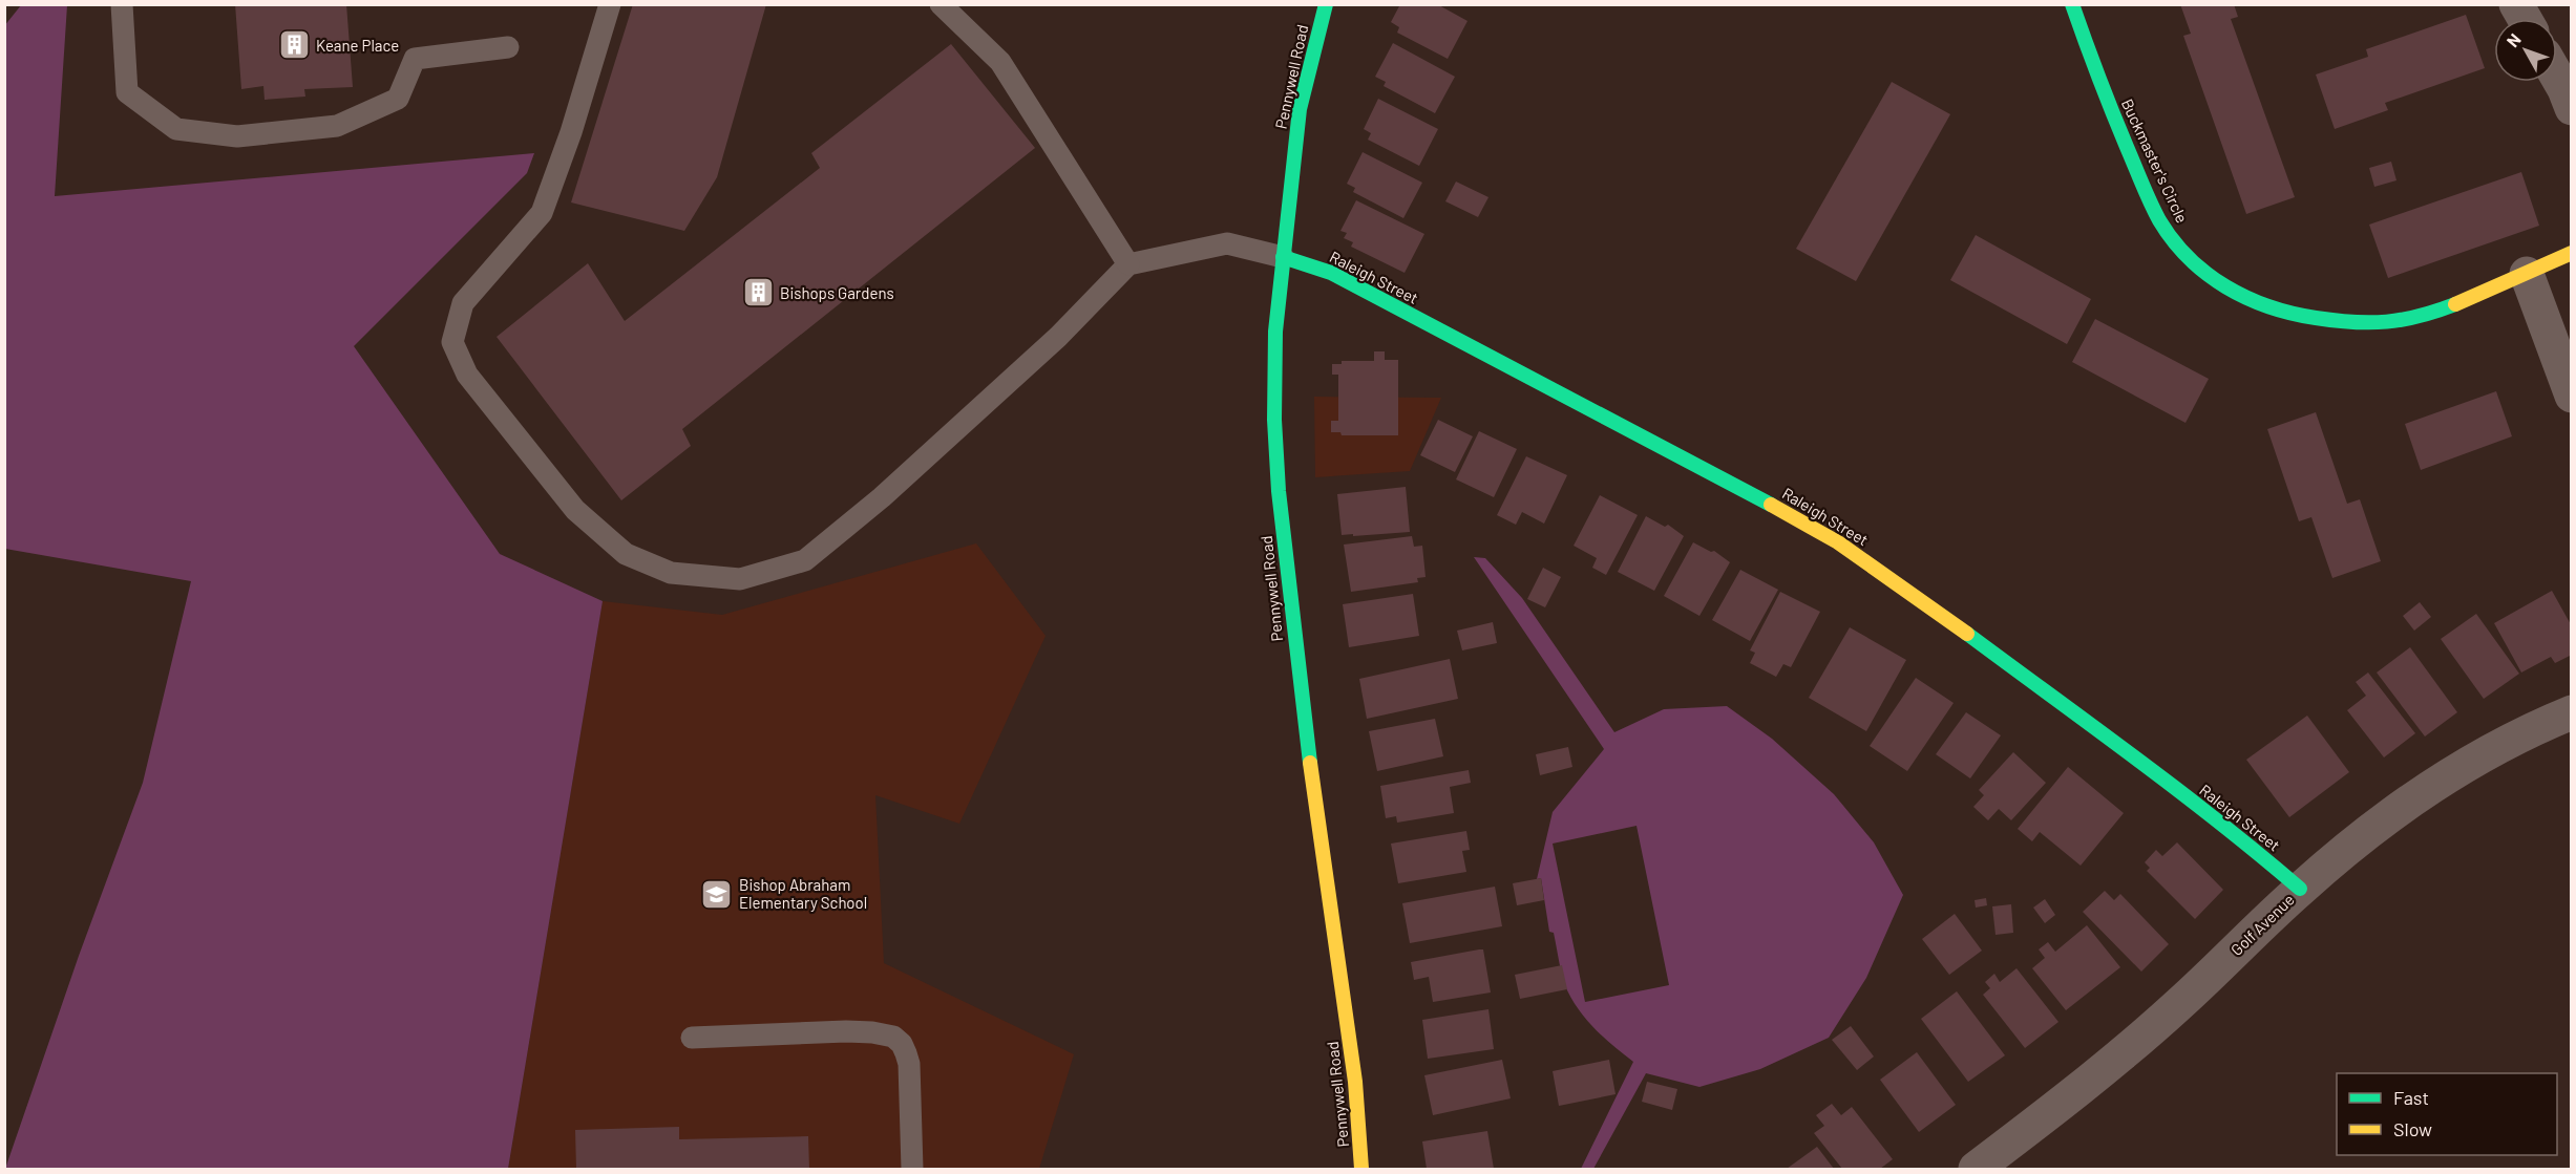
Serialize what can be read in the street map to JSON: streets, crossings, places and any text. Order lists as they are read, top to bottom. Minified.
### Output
{"streets":{"street":["Pennywell Road","Buckmaster's Circle","Raleigh Street","Golf Avenue"]},"crossings":[["Pennywell Road","Raleigh Street"],["Raleigh Street","Golf Avenue"]],"places":{"building":["Keane Place","Bishops Gardens"],"school or university":["Bishop Abraham Elementary School"]},"legend":["Fast","Slow"],"north":"top left"}
